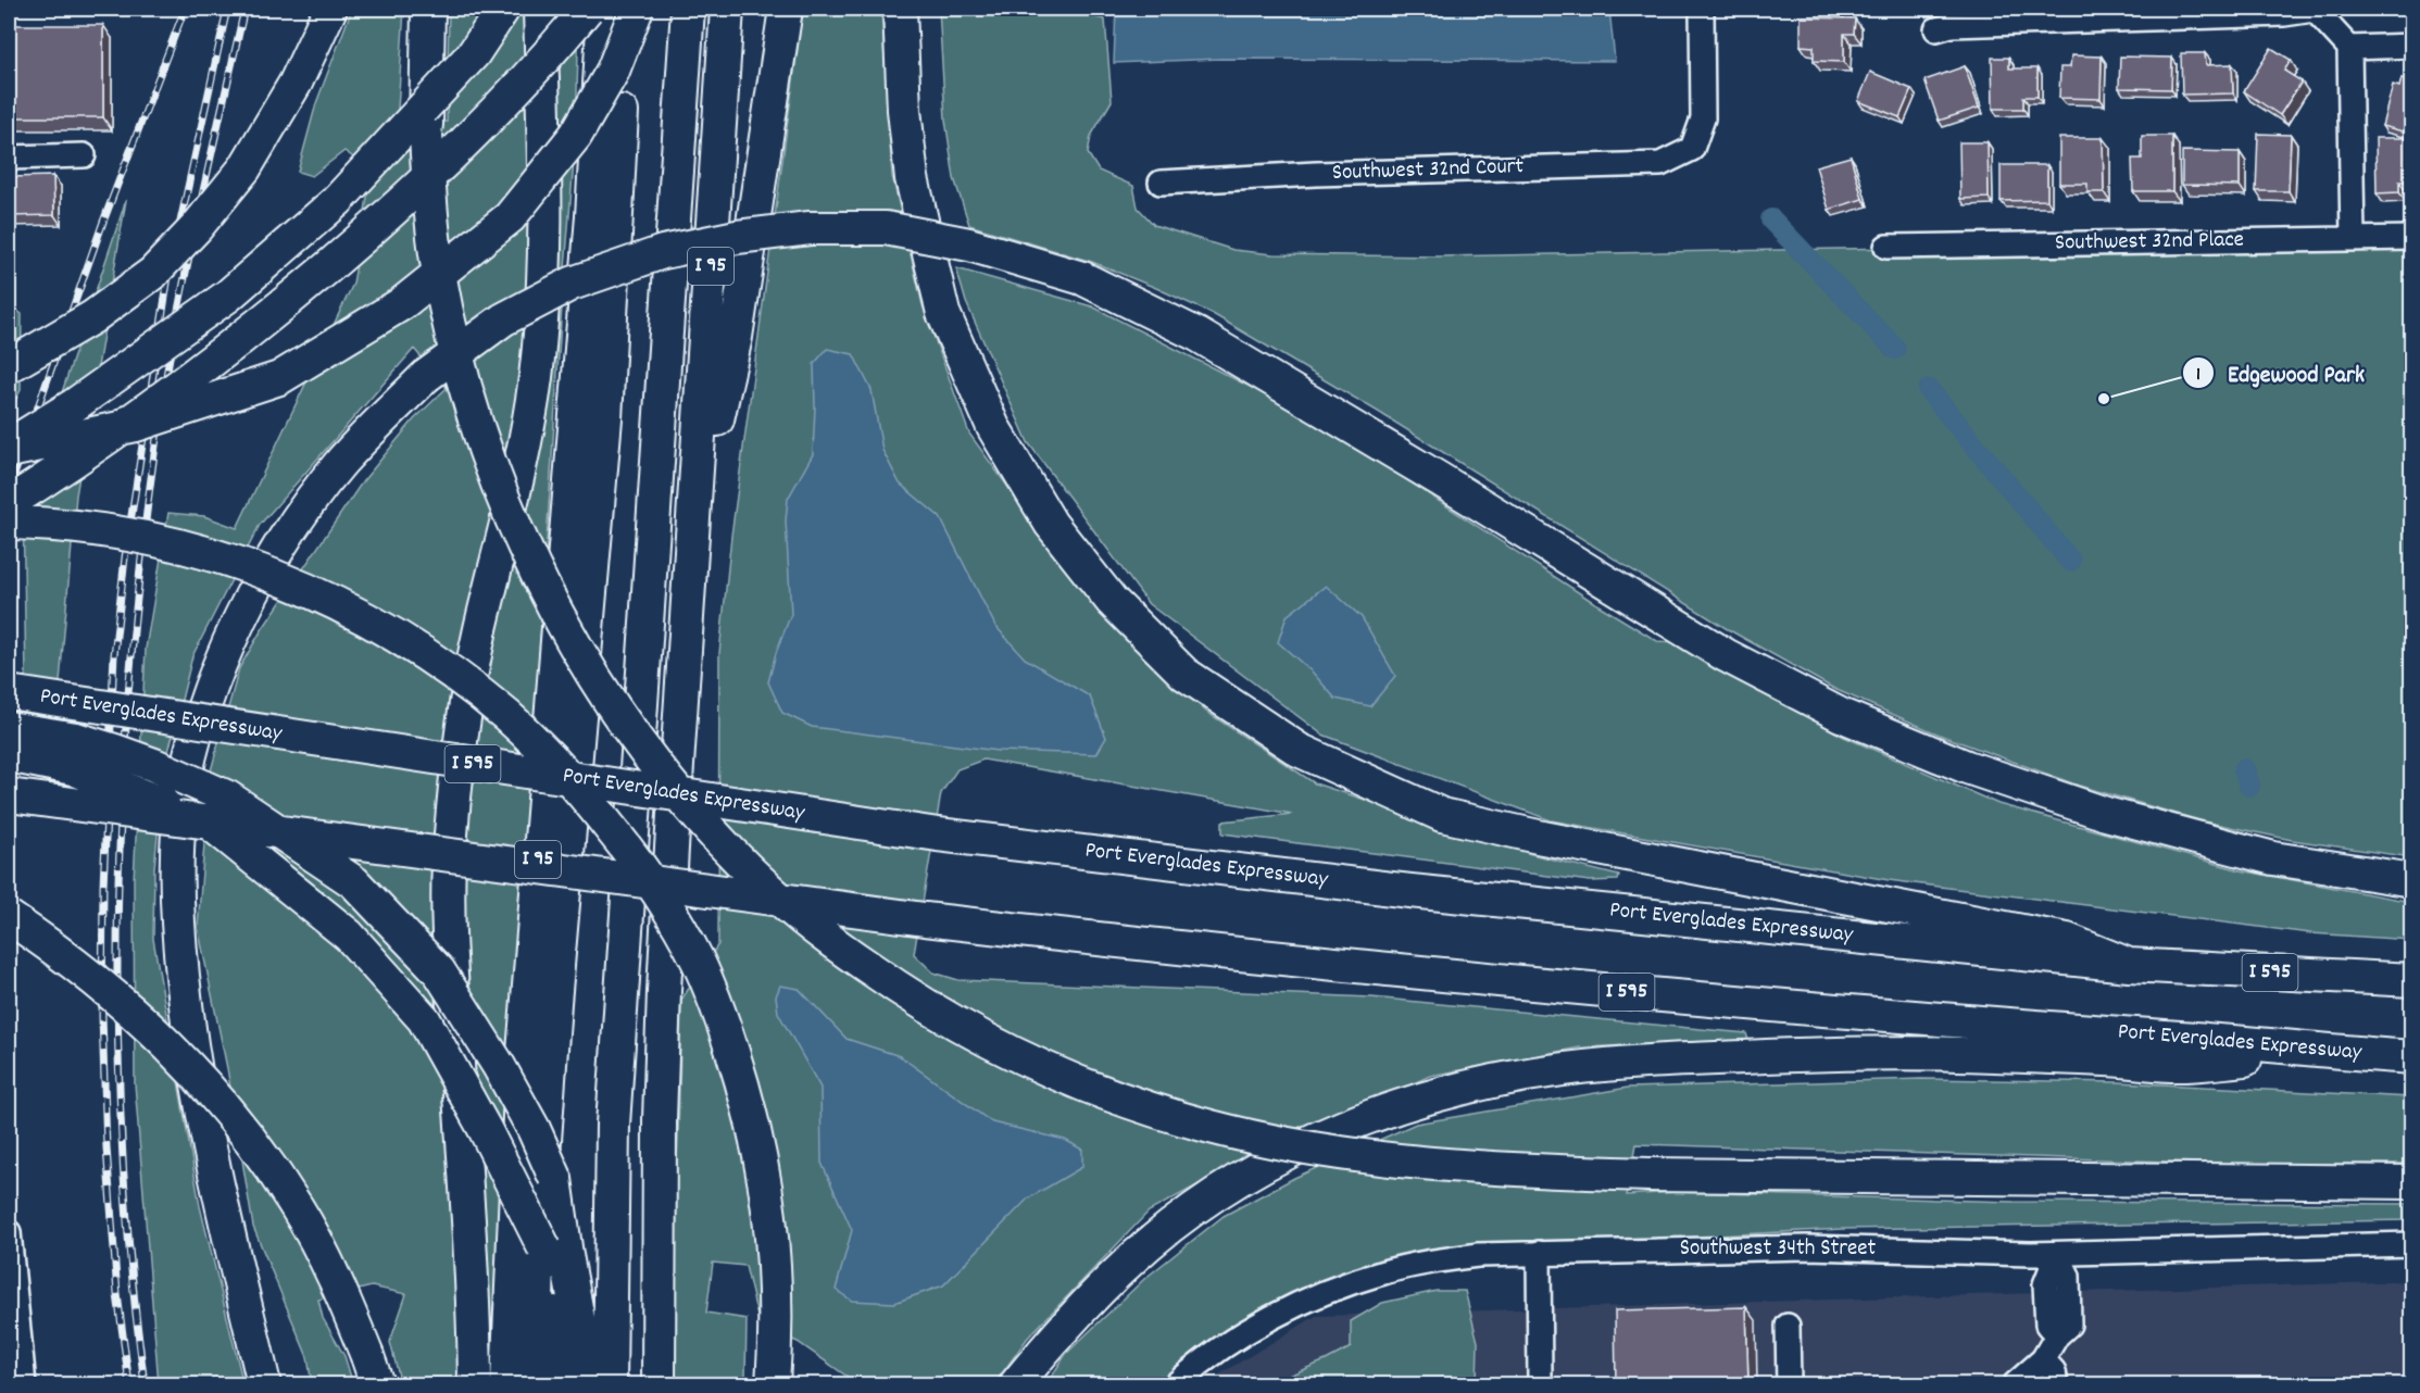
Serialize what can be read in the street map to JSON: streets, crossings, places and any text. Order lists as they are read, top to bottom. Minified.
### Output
{"streets":{"highway":["I 95","Port Everglades Expressway","I 595"],"street":["Southwest 32nd Court","Southwest 32nd Place","Southwest 34th Street"]},"places":["Edgewood Park"]}
